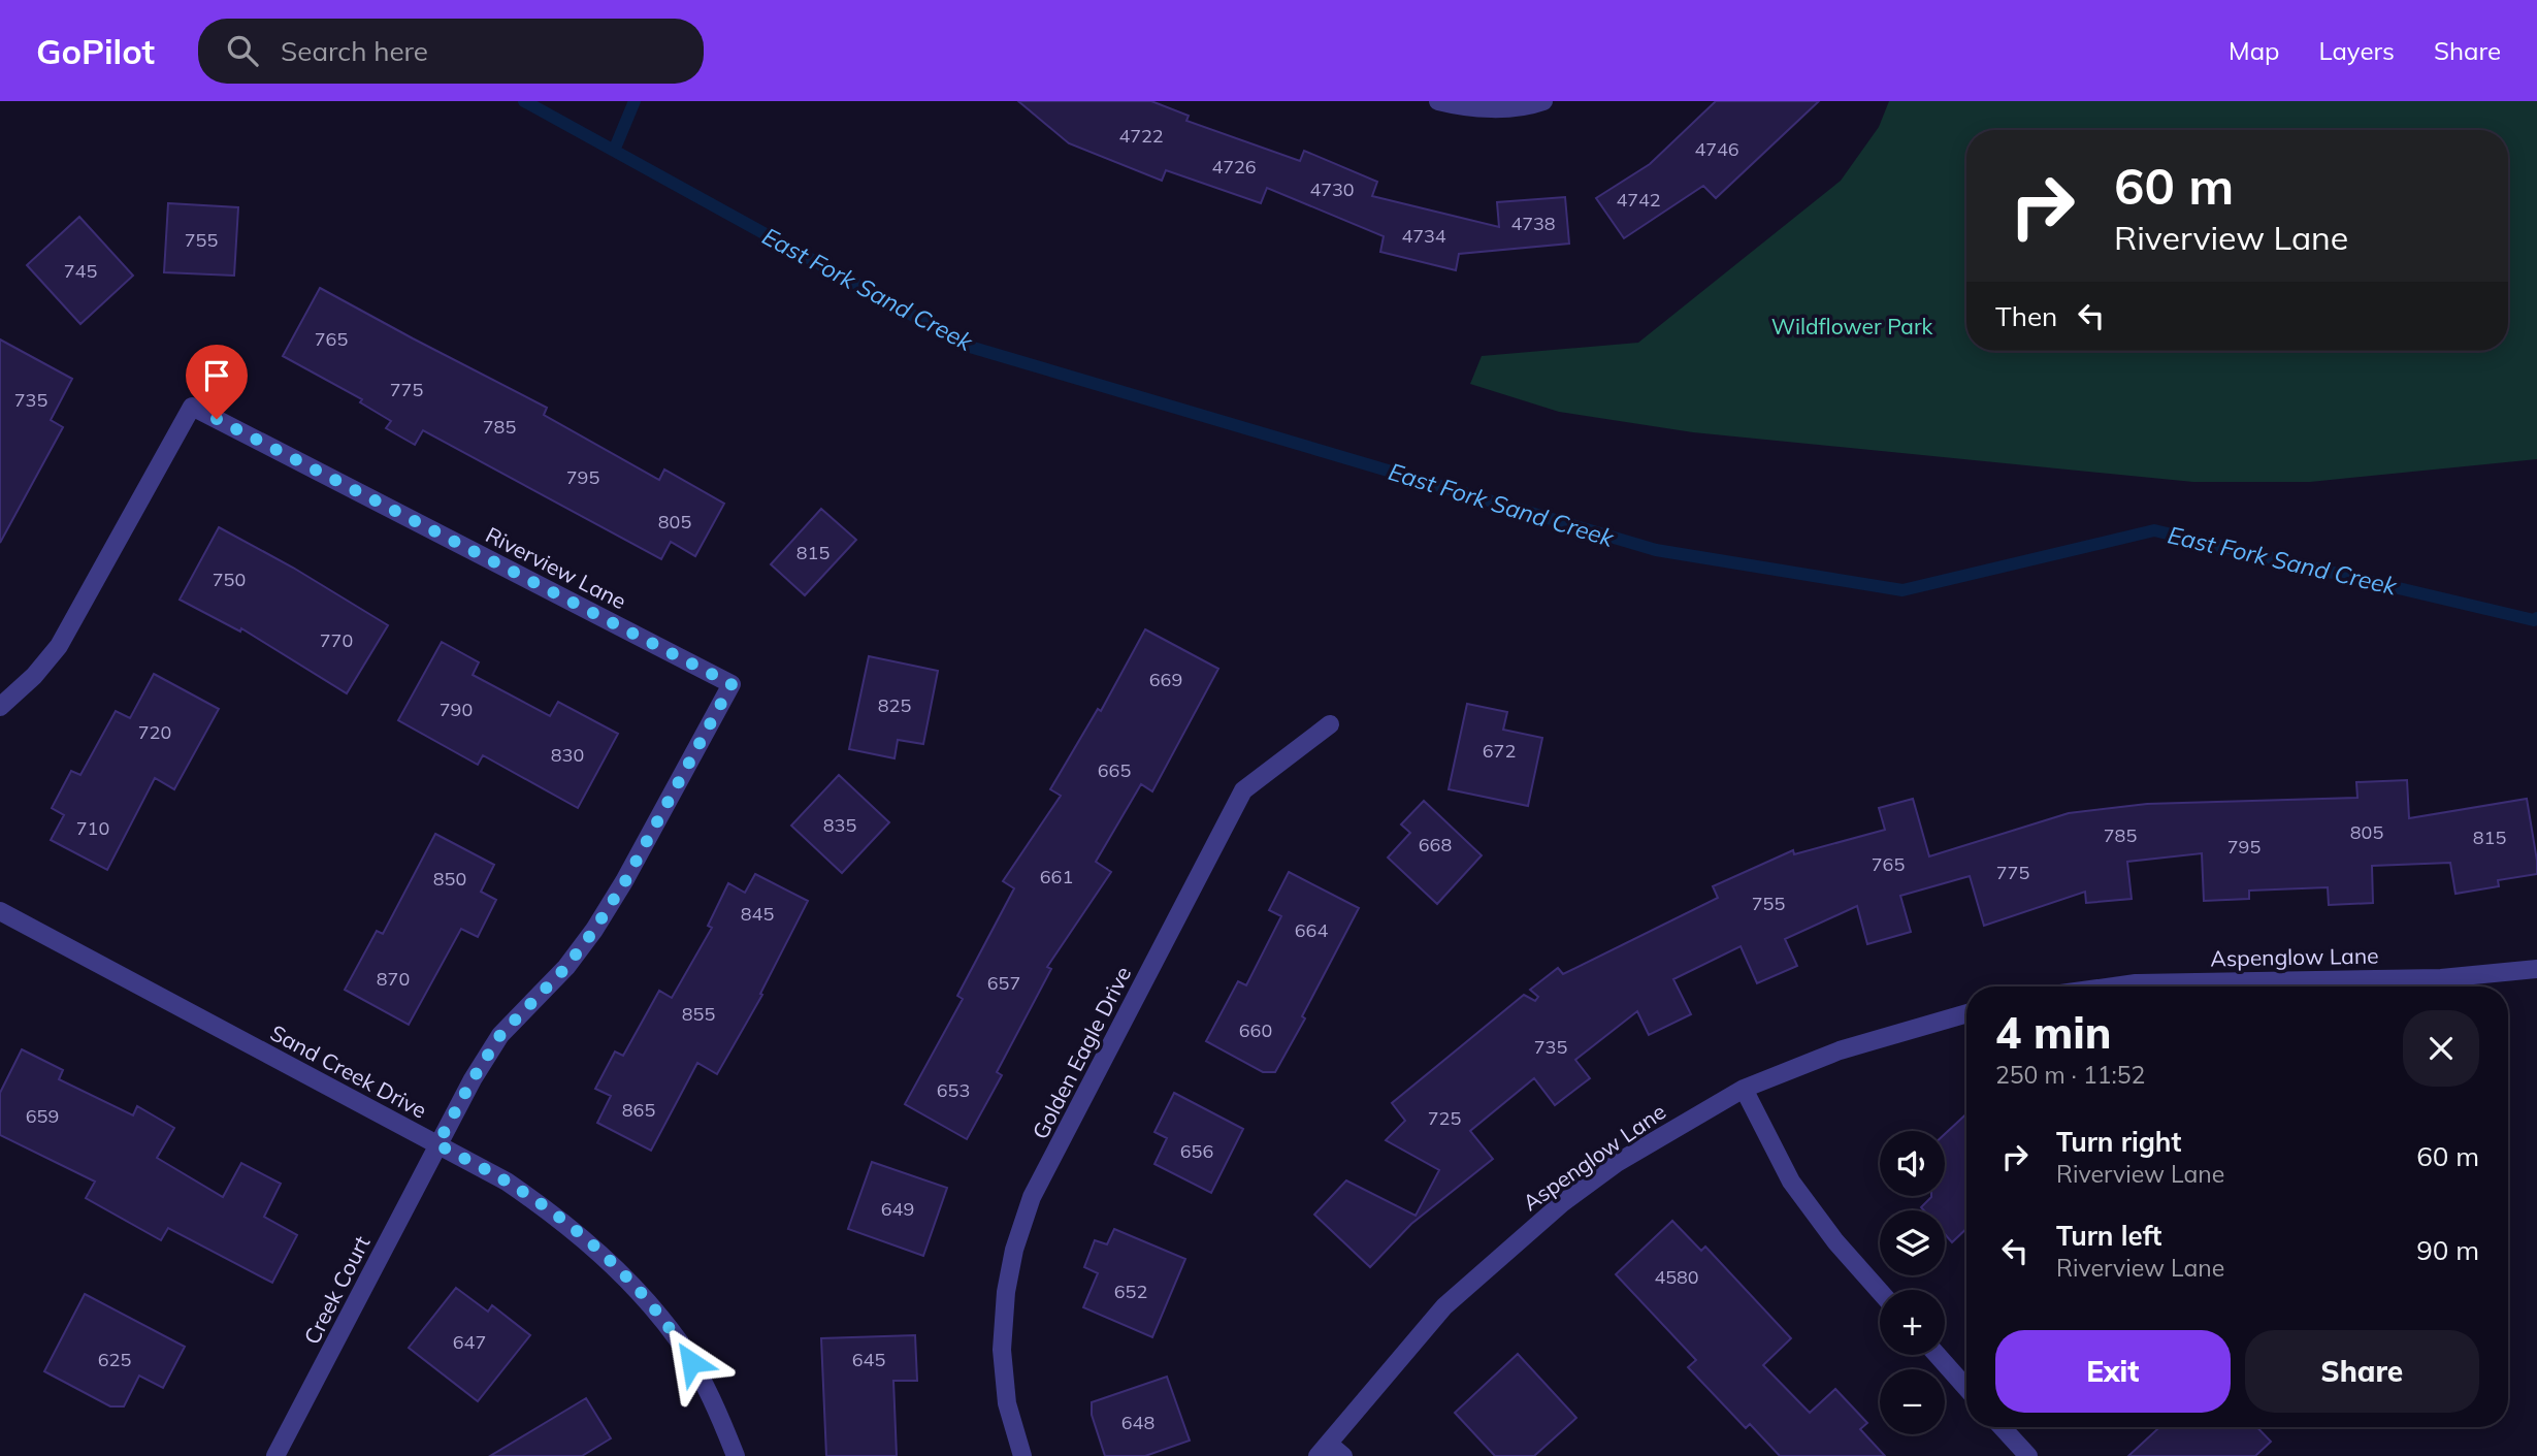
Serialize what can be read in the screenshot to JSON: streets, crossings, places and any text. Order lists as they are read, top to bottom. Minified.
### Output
{"streets":{"street":["Riverview Lane","Aspenglow Lane","Golden Eagle Drive","Sand Creek Drive","Creek Court"]},"crossings":[["Riverview Lane","Sand Creek Drive"],["Riverview Lane","Creek Court"],["Sand Creek Drive","Creek Court"]],"water":["East Fork Sand Creek"],"parks":["Wildflower Park"],"house_numbers":["4722","4746","4726","4730","4742","4738","4734","755","745","765","775","735","785","795","805","815","750","770","669","825","790","720","672","830","665","835","710","805","785","815","668","795","765","775","661","850","755","845","664","870","657","855","660","735","653","865","659","725","656","649","4580","652","647","625","645","648"],"page":{"header":"GoPilot","search":"Search here","nav":["Map","Layers","Share"],"turn":["60 m","Riverview Lane"],"then":"Then","heading":["4 min","250 m · 11:52"],"list":[{"name":"Turn right","note":"Riverview Lane","value":"60 m"},{"name":"Turn left","note":"Riverview Lane","value":"90 m"}],"map_buttons":["+","−"],"buttons":["Exit","Share"]}}
